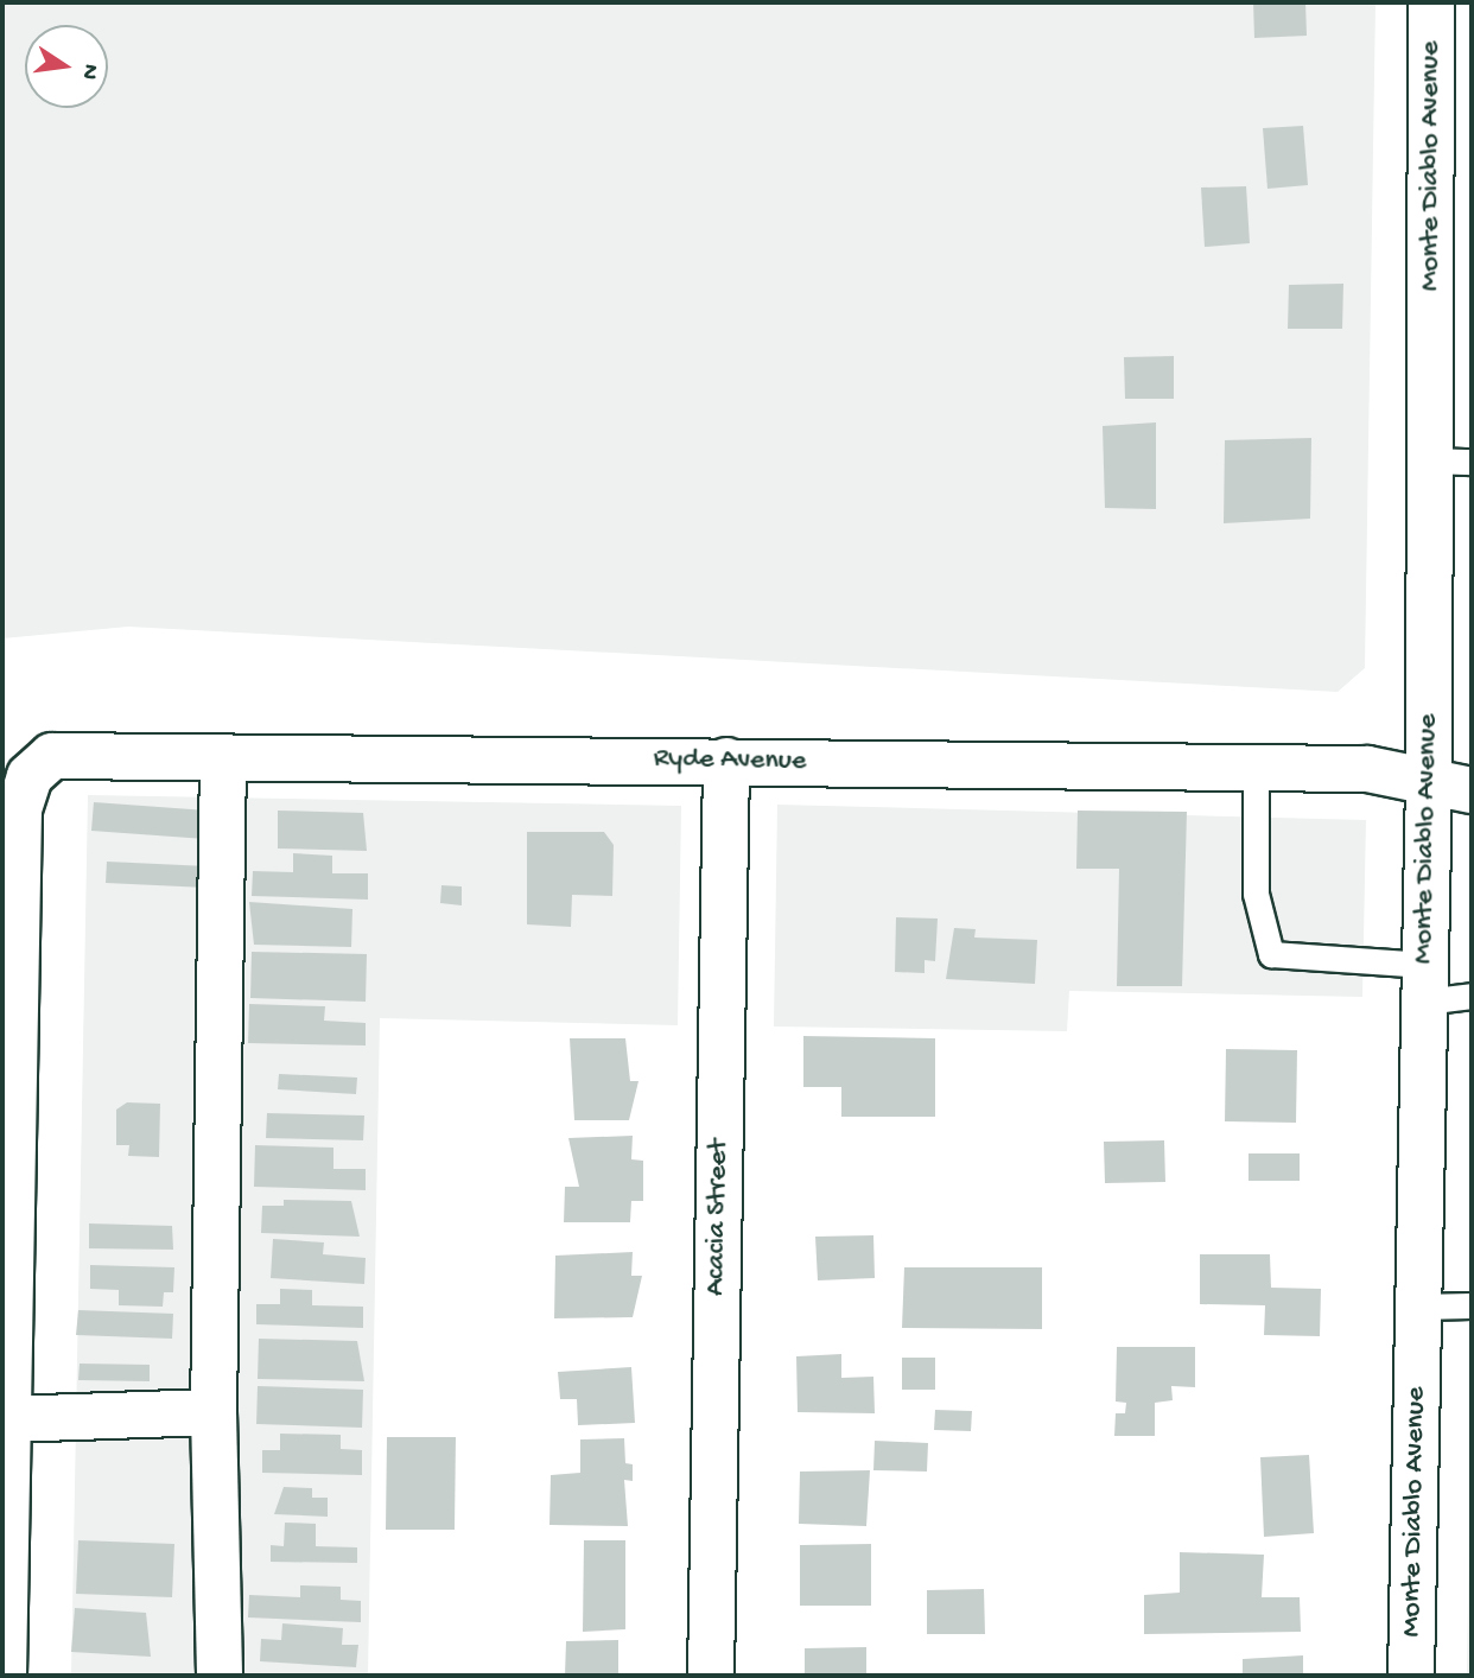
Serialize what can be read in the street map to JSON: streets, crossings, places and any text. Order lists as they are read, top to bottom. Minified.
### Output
{"streets":{"street":["Monte Diablo Avenue","Ryde Avenue","Acacia Street"]},"crossings":[["Monte Diablo Avenue","Ryde Avenue"],["Ryde Avenue","Acacia Street"]],"north":"right"}
